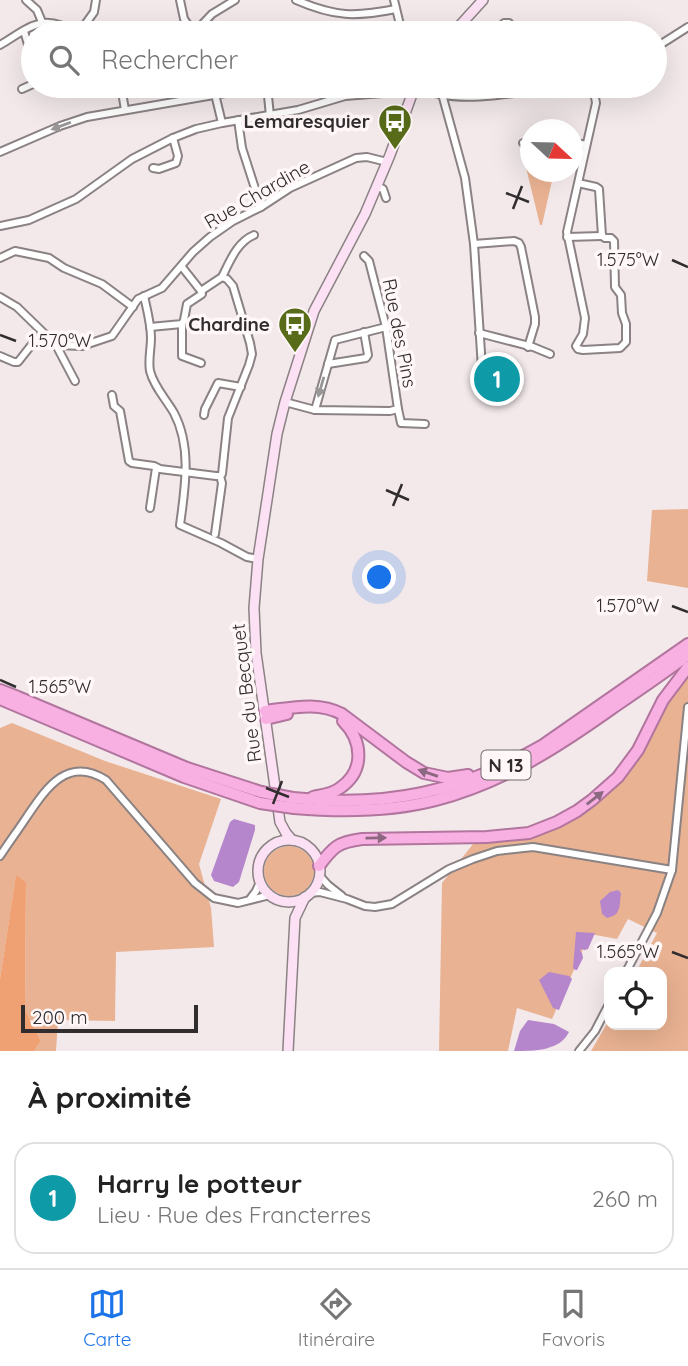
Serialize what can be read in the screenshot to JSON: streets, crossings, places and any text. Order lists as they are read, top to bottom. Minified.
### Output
{"streets":{"highway":["N 13"],"main road":["Rue du Becquet"],"street":["Rue Chardine","Rue des Pins"]},"crossings":[["Rue Chardine","Rue du Becquet"],["Rue des Pins","Rue du Becquet"]],"places":{"bus stop":["Lemaresquier","Chardine"]},"scale_bar":"200 m","north":"right","page":{"search":"Rechercher","pins":"1","scale":"200 m","heading":"À proximité","list":[{"mark":"1","name":"Harry le potteur","note":"Lieu · Rue des Francterres","value":"260 m"}],"nav":["Carte","Itinéraire","Favoris"]},"coordinates":["1.575°W","1.570°W","1.565°W"]}
